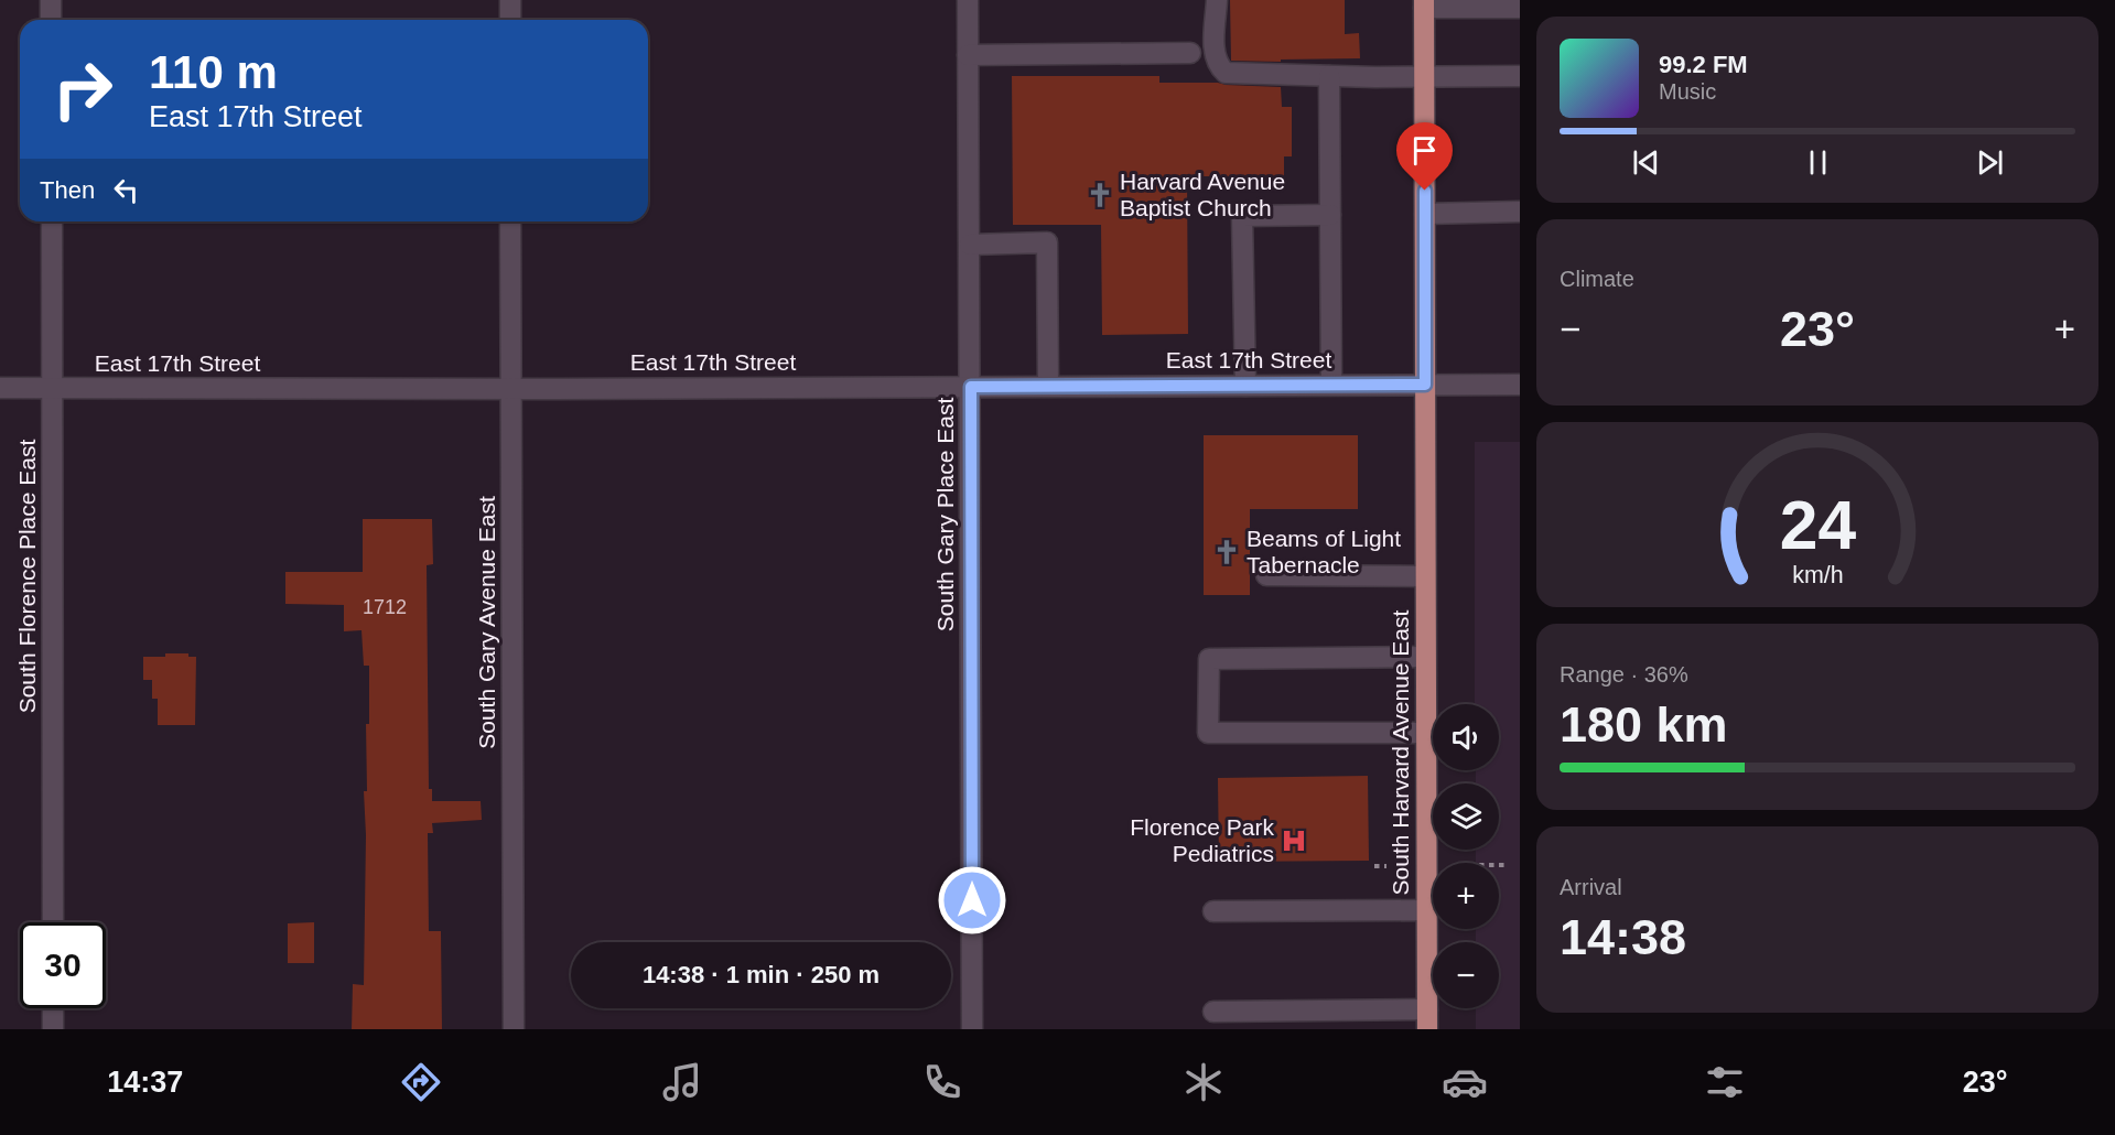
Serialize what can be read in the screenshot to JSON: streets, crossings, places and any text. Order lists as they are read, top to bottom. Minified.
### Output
{"streets":{"main road":["South Harvard Avenue East"],"street":["East 17th Street","South Gary Place East","South Florence Place East","South Gary Avenue East"]},"crossings":[["East 17th Street","South Gary Place East"],["East 17th Street","South Florence Place East"],["East 17th Street","South Gary Avenue East"],["East 17th Street","South Harvard Avenue East"]],"places":{"church":["Harvard Avenue Baptist Church","Beams of Light Tabernacle"],"hospital":["Florence Park Pediatrics"]},"house_numbers":["1712"],"page":{"turn":["110 m","East 17th Street"],"song":["99.2 FM","Music"],"then":"Then","tile":["Climate",["Range · 36%","180 km"],["Arrival","14:38"]],"heat":["−","23°","+"],"map_buttons":["+","−"],"limit":"30","trip":"14:38 · 1 min · 250 m","tabs":["14:37","23°"],"gauge":["24","km/h"]}}
